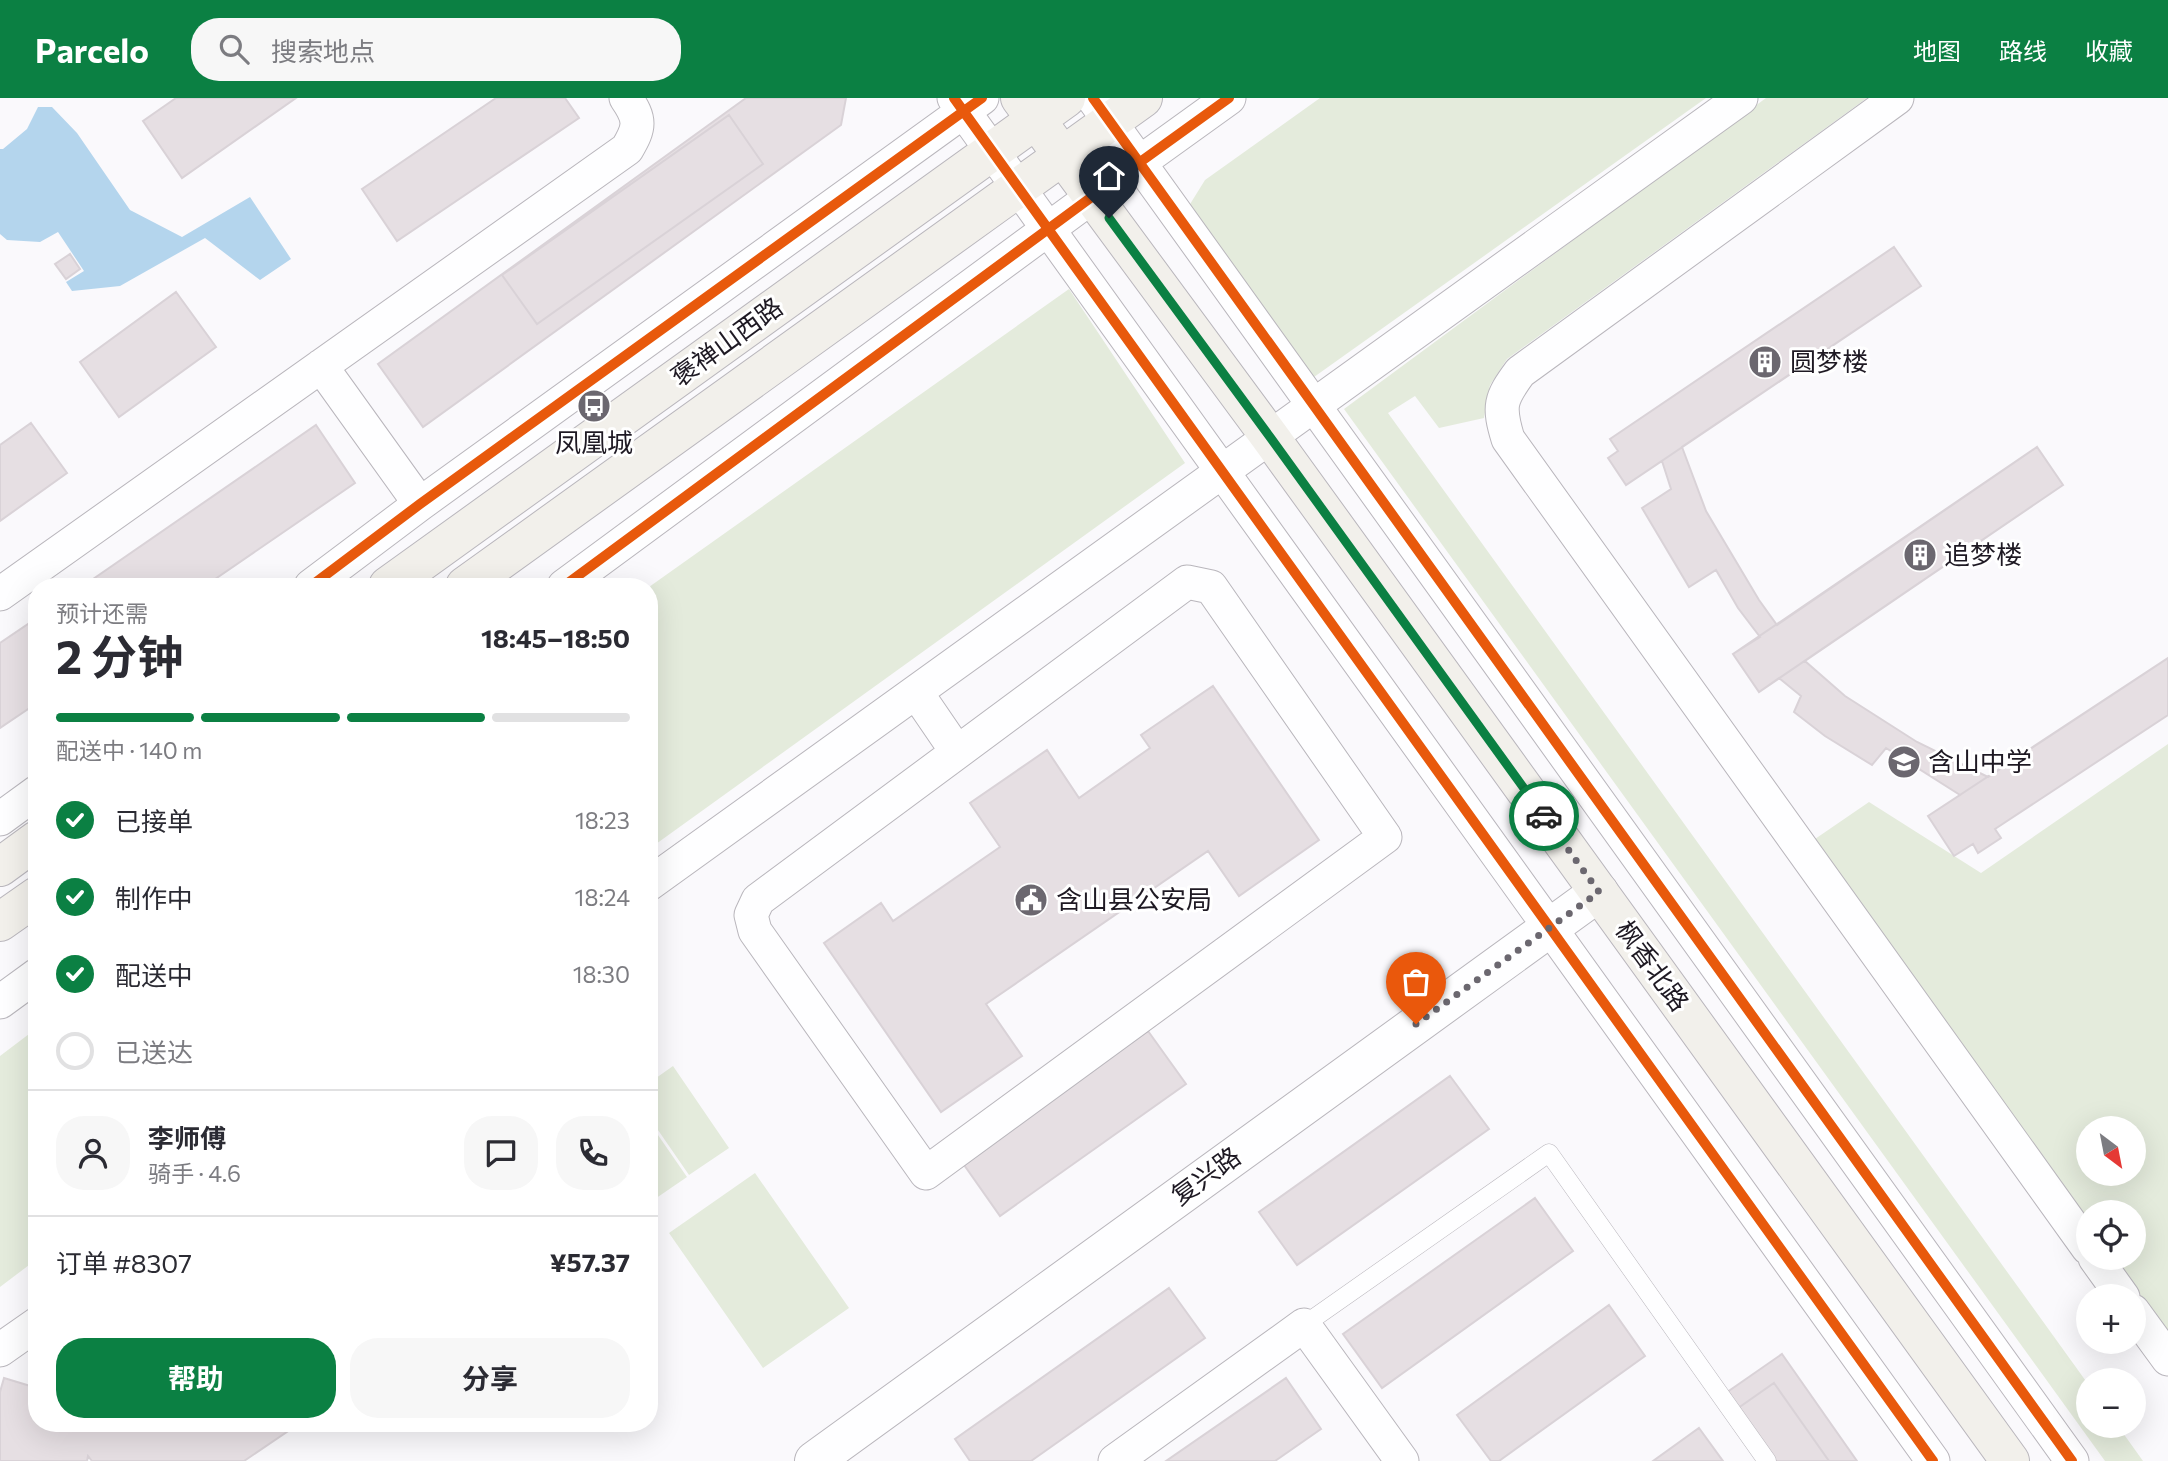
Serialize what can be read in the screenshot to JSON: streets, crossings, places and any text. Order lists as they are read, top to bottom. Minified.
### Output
{"streets":{"main road":["褒禅山西路","枫香北路"],"street":["复兴路"]},"crossings":[["褒禅山西路","枫香北路"],["枫香北路","复兴路"]],"places":{"building":["圆梦楼","追梦楼"],"bus stop":["凤凰城"],"school or university":["含山中学"],"public building":["含山县公安局"]},"north":"bottom right","page":{"header":"Parcelo","search":"搜索地点","nav":["地图","路线","收藏"],"heading":["2 分钟","预计还需","18:45–18:50"],"panel":["李师傅","骑手 · 4.6","订单 #8307","¥57.37"],"bar":"配送中 · 140 m","list":[["已接单","18:23"],["制作中","18:24"],["配送中","18:30"],"已送达"],"map_buttons":["+","−"],"buttons":["帮助","分享"]}}
